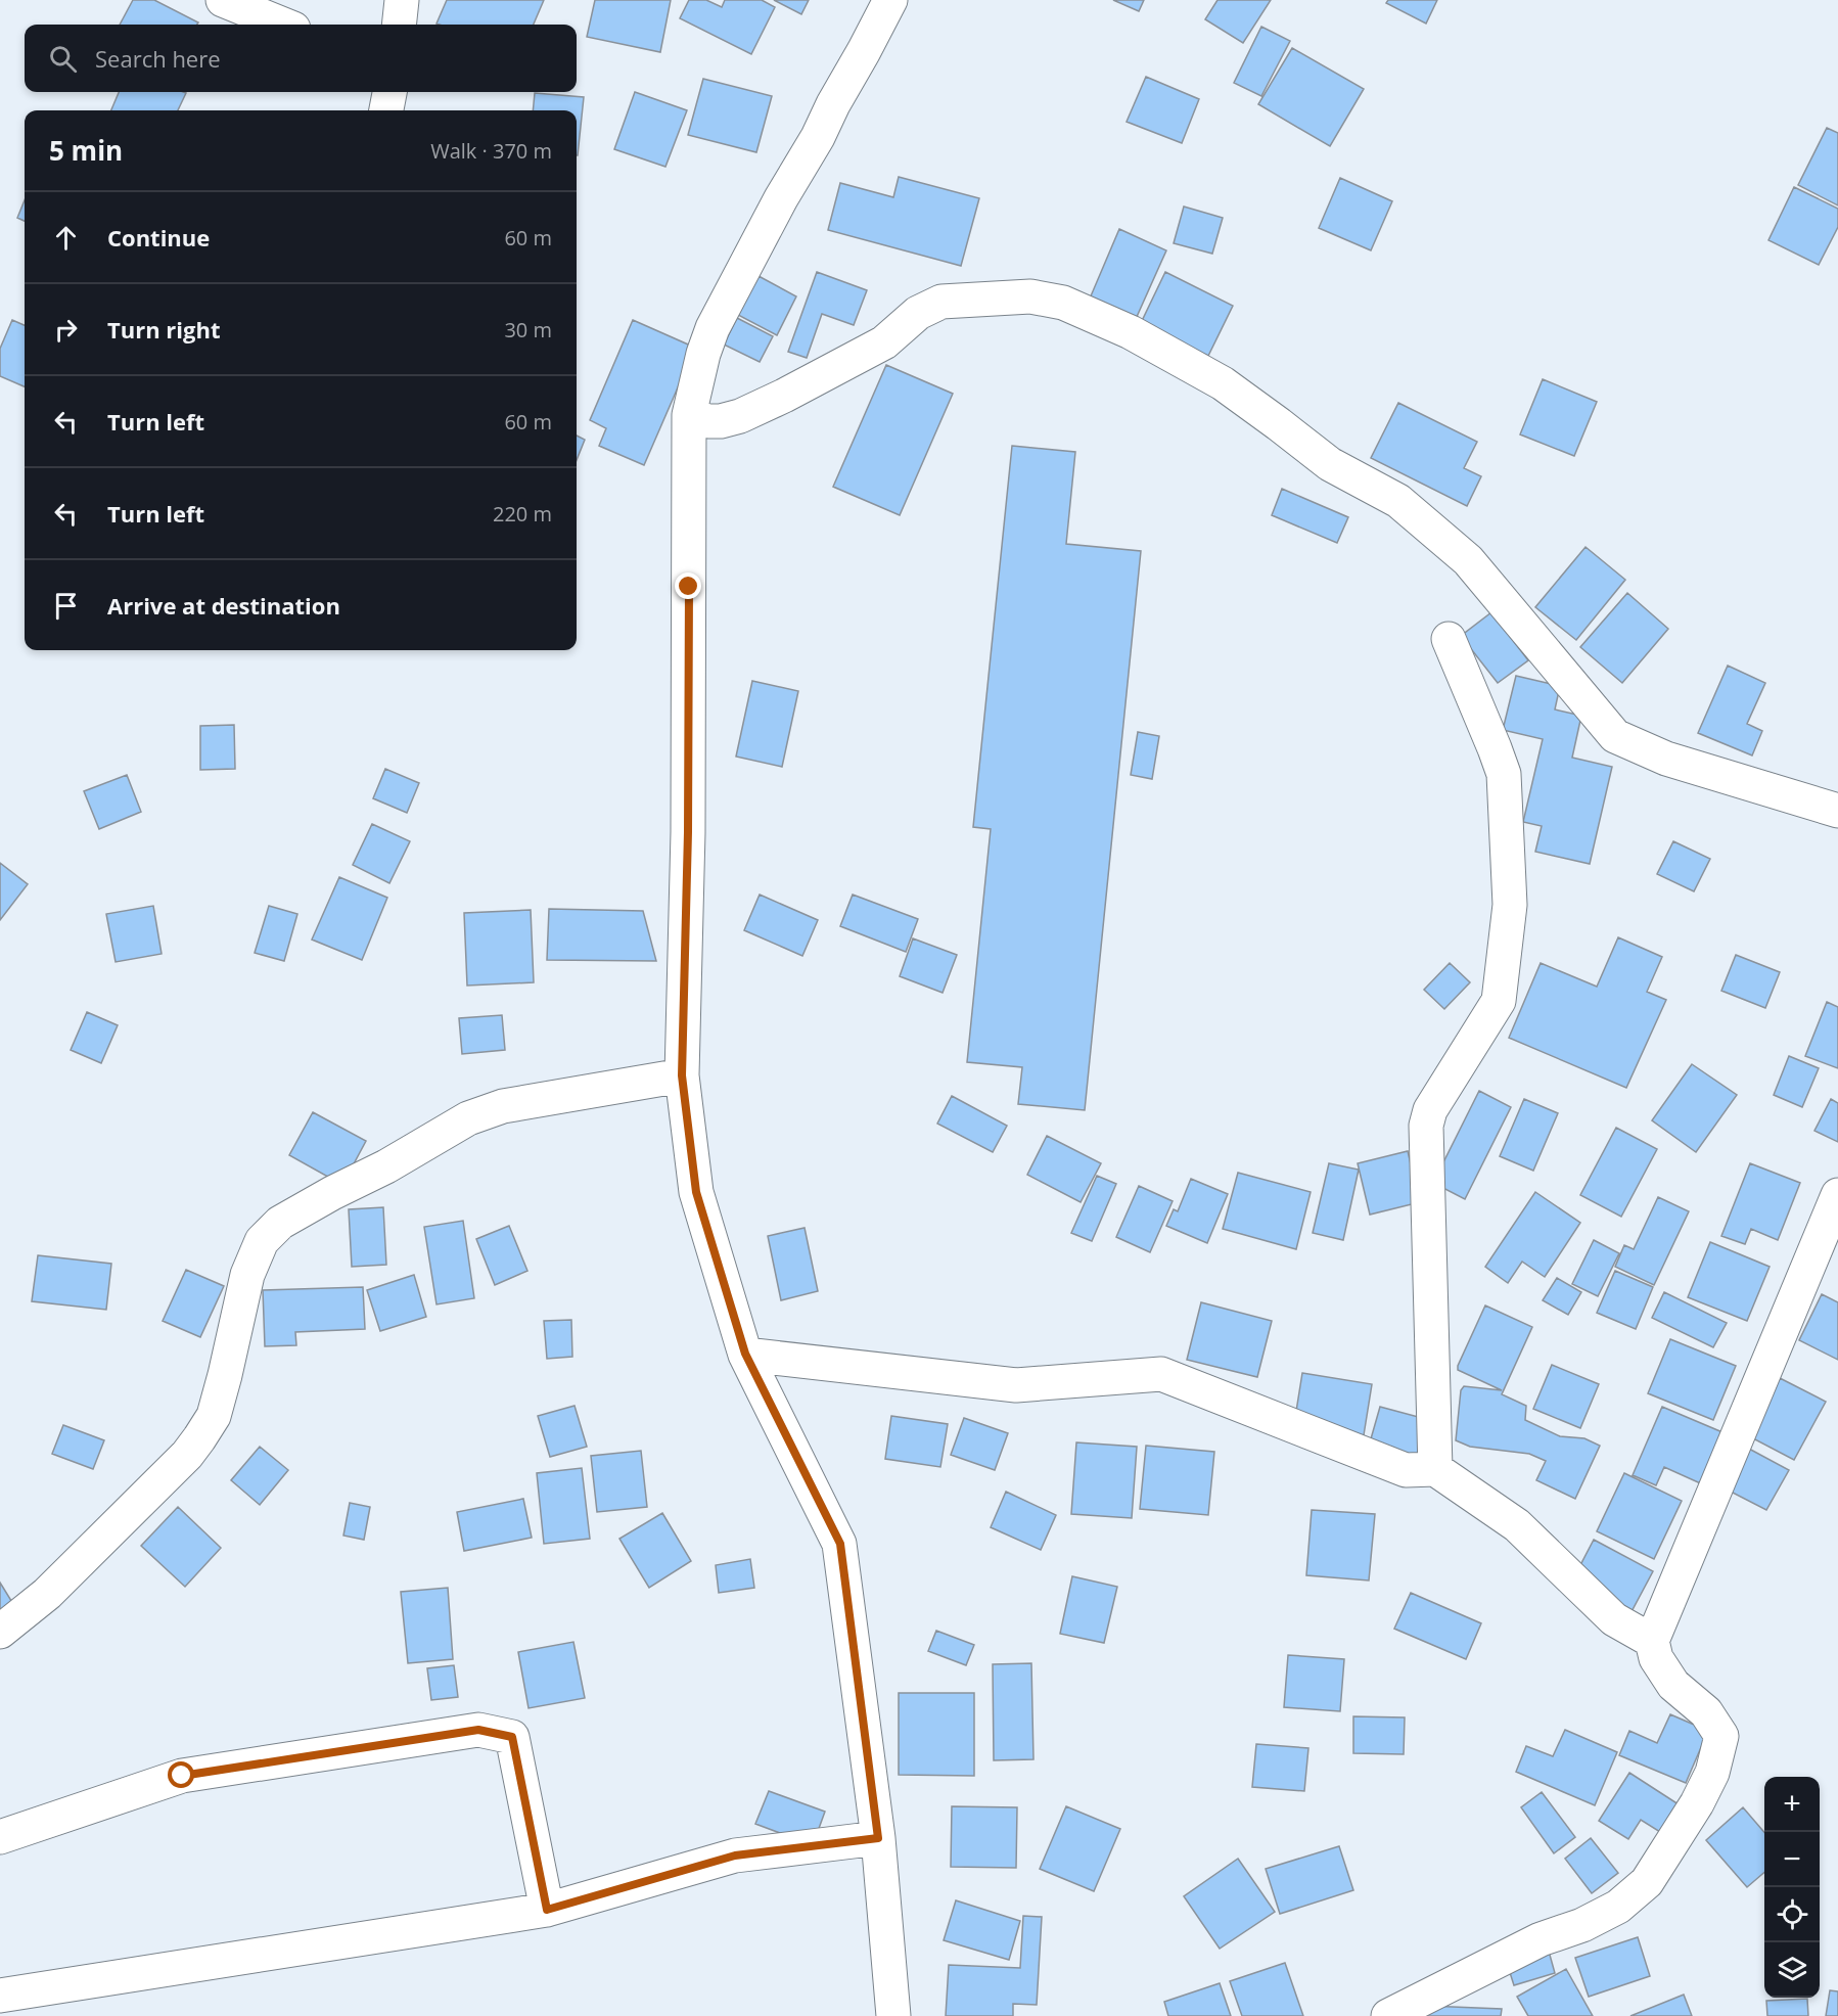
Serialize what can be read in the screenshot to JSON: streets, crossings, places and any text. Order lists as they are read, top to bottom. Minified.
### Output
{"page":{"search":"Search here","heading":["5 min","Walk · 370 m"],"list":[["Continue","60 m"],["Turn right","30 m"],["Turn left","60 m"],["Turn left","220 m"],"Arrive at destination"],"map_buttons":["+","−"]}}
